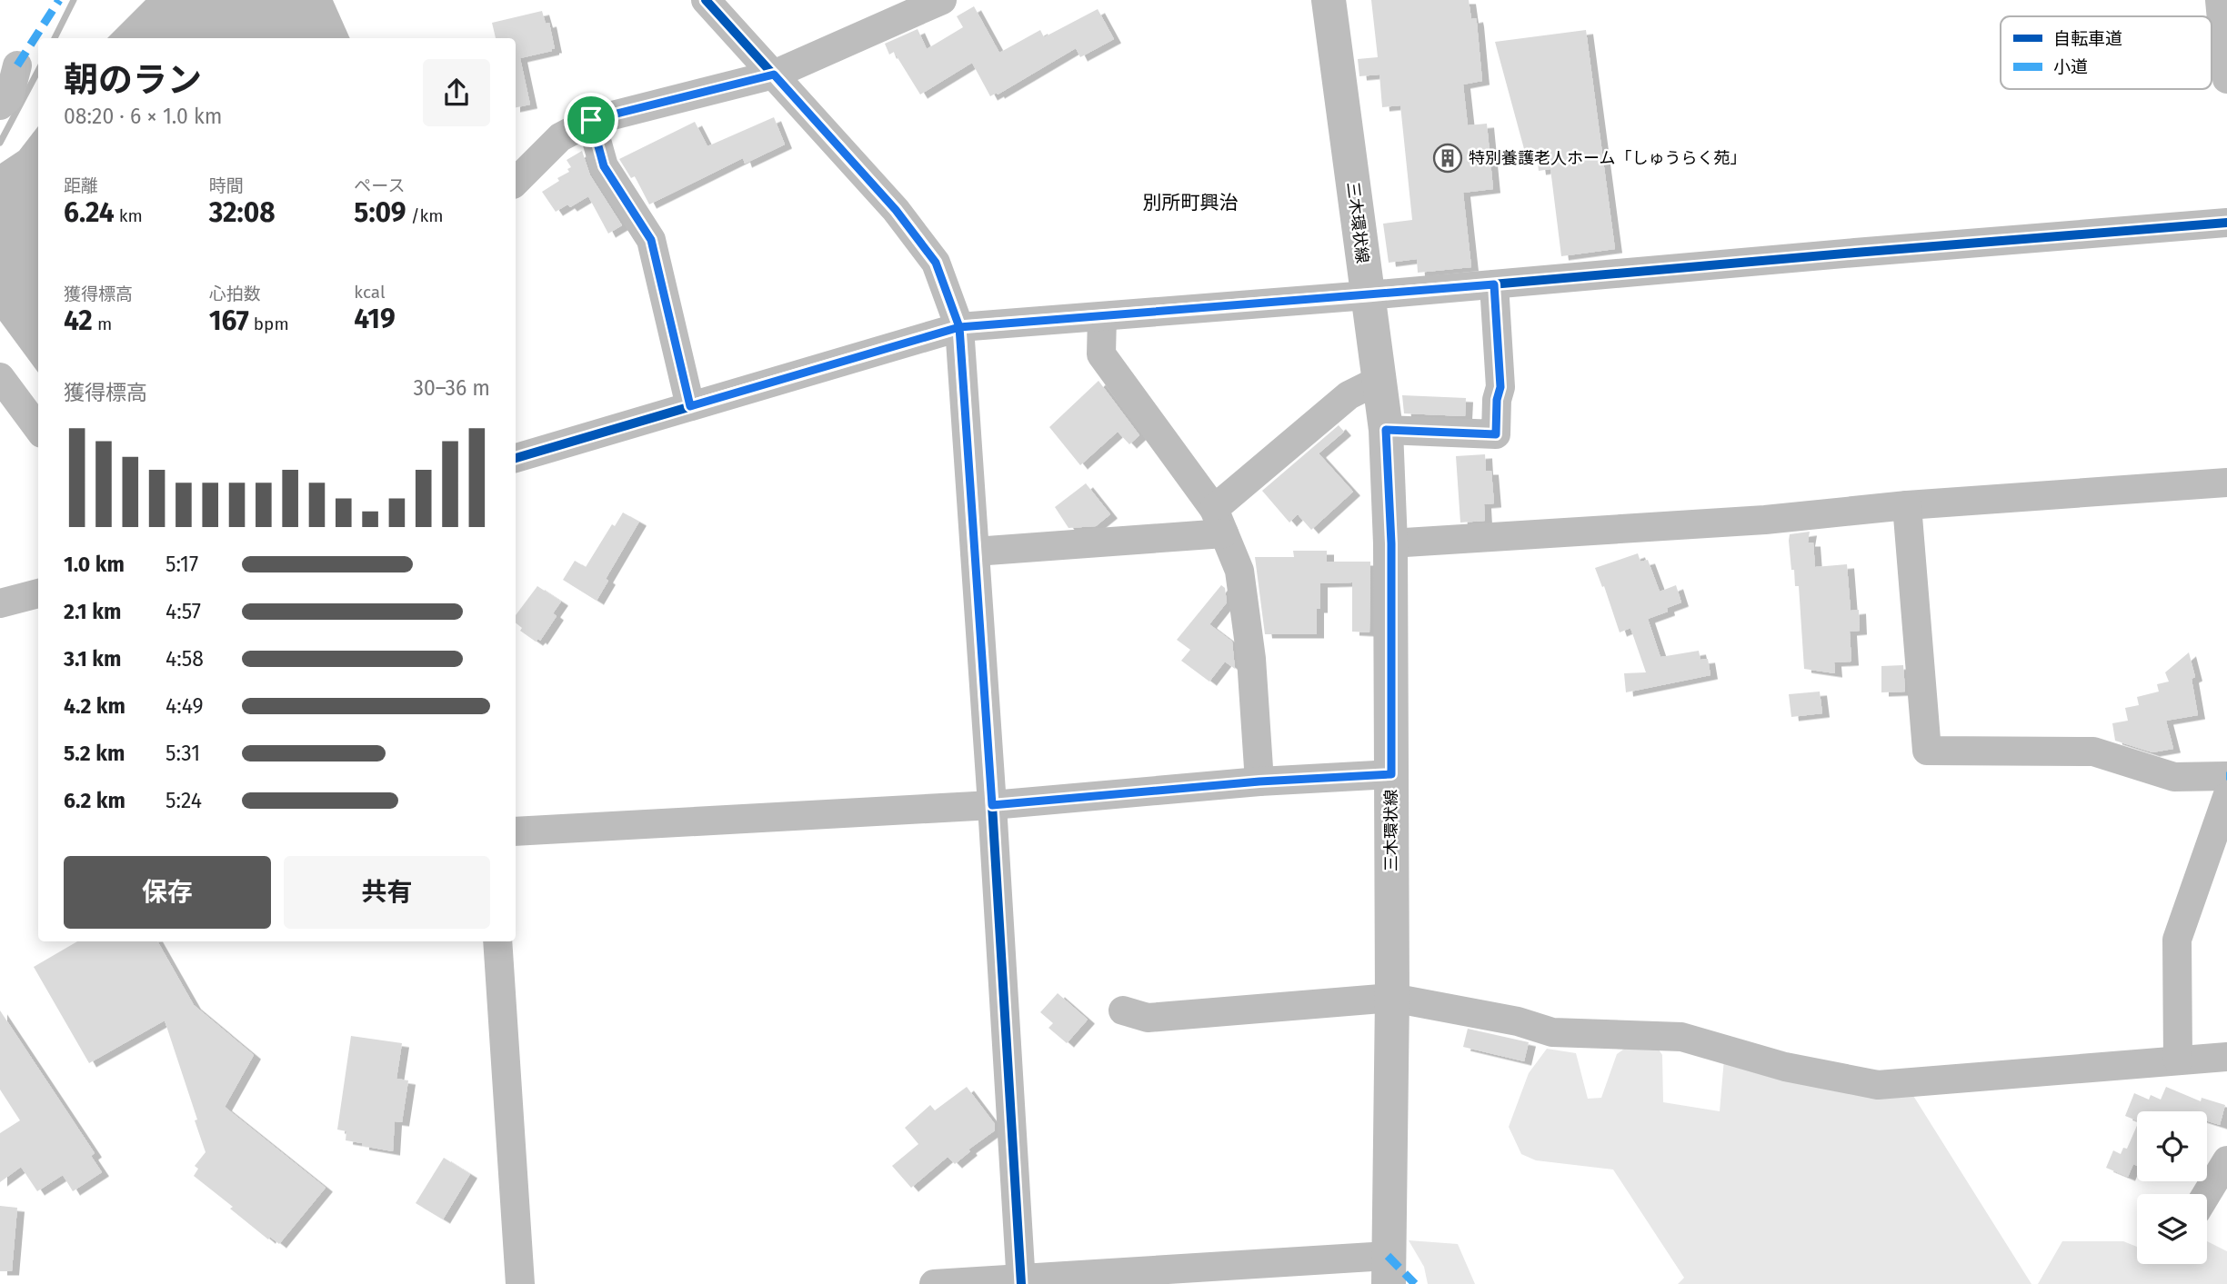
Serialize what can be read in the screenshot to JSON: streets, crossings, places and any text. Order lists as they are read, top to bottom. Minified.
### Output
{"streets":{"main road":["三木環状線"]},"districts":["別所町興治"],"places":{"building":["特別養護老人ホーム「しゅうらく苑」"]},"legend":["自転車道","小道"],"page":{"heading":["朝のラン","08:20 · 6 × 1.0 km"],"stats":[["距離","6.24 km"],["時間","32:08"],["ペース","5:09 /km"],["獲得標高","42 m"],["心拍数","167 bpm"],["kcal","419"]],"chart":["獲得標高","30–36 m"],"list":[{"name":"1.0 km","note":"5:17"},{"name":"2.1 km","note":"4:57"},{"name":"3.1 km","note":"4:58"},{"name":"4.2 km","note":"4:49"},{"name":"5.2 km","note":"5:31"},{"name":"6.2 km","note":"5:24"}],"buttons":["保存","共有"]}}
